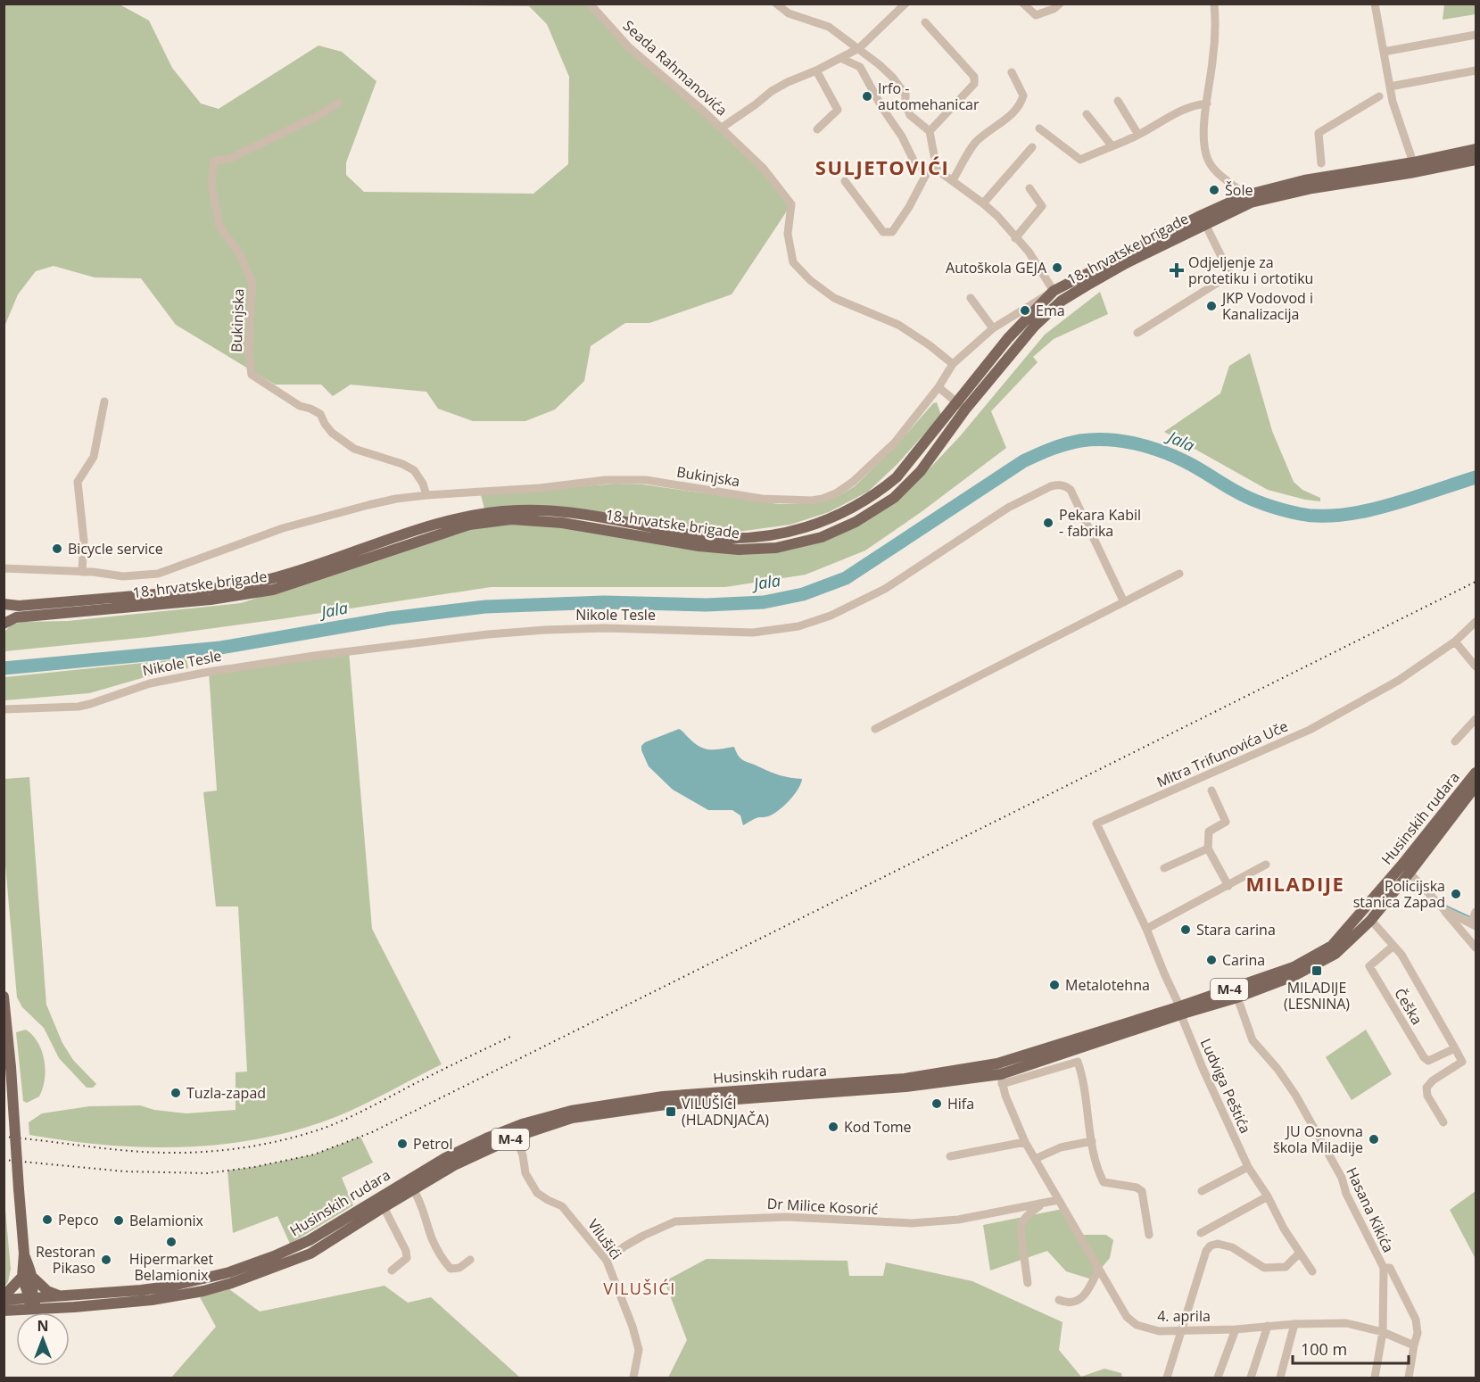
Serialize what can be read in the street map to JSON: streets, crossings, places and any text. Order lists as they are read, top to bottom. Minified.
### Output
{"streets":{"main road":["18. hrvatske brigade","Husinskih rudara","M-4"],"street":["Seada Rahmanovića","Bukinjska","Nikole Tesle","Mitra Trifunovića Uče","Češka","Ludviga Peštića","Dr Milice Kosorić","Hasana Kikića","Vilušići","4. aprila"]},"crossings":[["Seada Rahmanovića","Bukinjska"],["18. hrvatske brigade","Bukinjska"],["Mitra Trifunovića Uče","Husinskih rudara"],["Mitra Trifunovića Uče","Ludviga Peštića"],["Husinskih rudara","Češka"],["Husinskih rudara","Ludviga Peštića"],["Husinskih rudara","Hasana Kikića"],["Husinskih rudara","Vilušići"],["Husinskih rudara","4. aprila"],["Dr Milice Kosorić","Vilušići"],["Dr Milice Kosorić","4. aprila"],["Hasana Kikića","4. aprila"]],"districts":["SULJETOVIĆI","MILADIJE","VILUŠIĆI"],"water":["Jala"],"places":{"other":["Irfo - automehanicar","Šole","Autoškola GEJA","JKP Vodovod i Kanalizacija","Ema","Pekara Kabil - fabrika","Bicycle service","Policijska stanica Zapad","Stara carina","Carina","Metalotehna","Tuzla-zapad","Hifa","Kod Tome","JU Osnovna škola Miladije","Petrol","Pepco","Belamionix","Hipermarket Belamionix","Restoran Pikaso"],"health":["Odjeljenje za protetiku i ortotiku"],"transit":["MILADIJE (LESNINA)","VILUŠIĆI (HLADNJAČA)"]},"scale_bar":"100 m","north":"top"}
